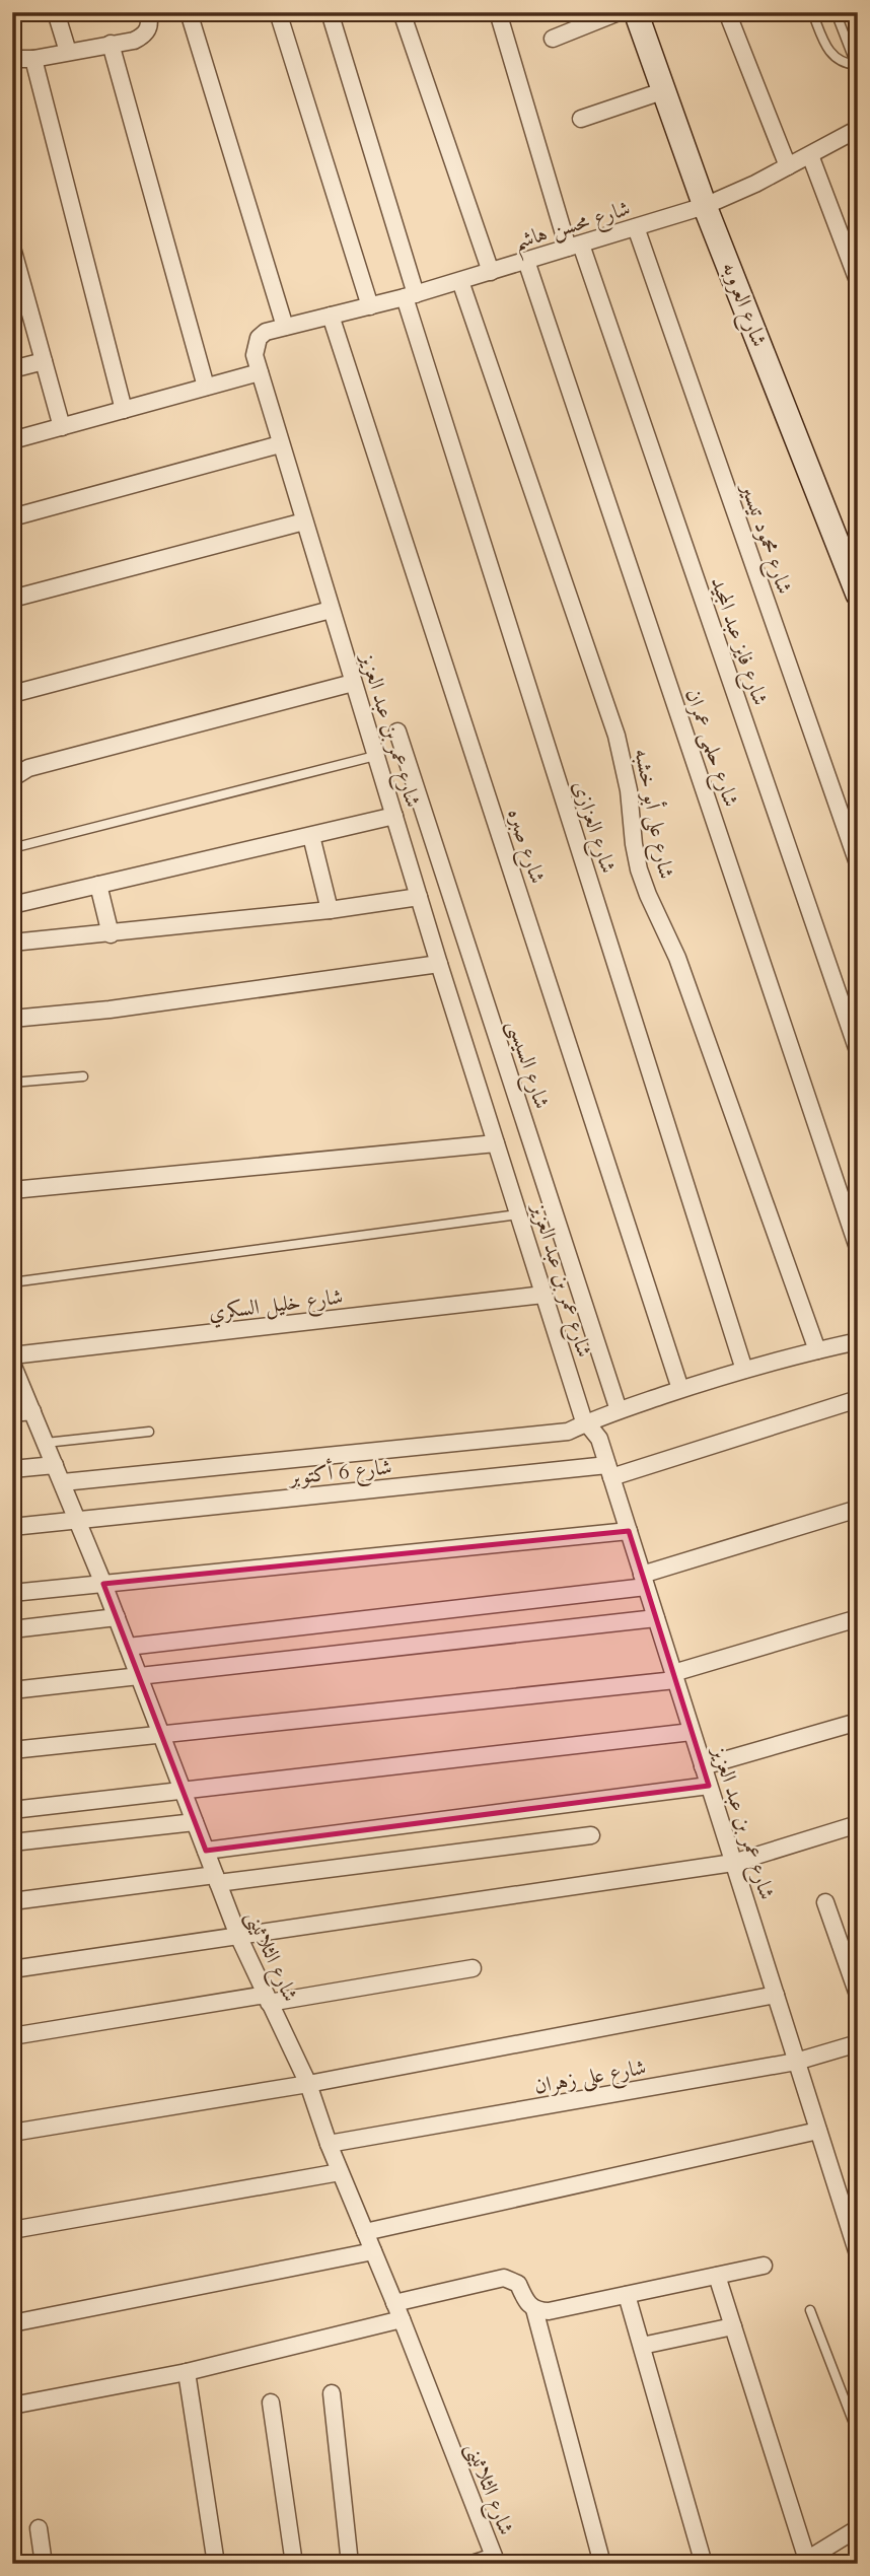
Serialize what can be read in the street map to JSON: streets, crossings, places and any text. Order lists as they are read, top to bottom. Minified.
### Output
{"streets":{"street":["شارع محسن هاشم","شارع العروبه","شارع محمود تيسير","شارع فايز عبد المجيد","شارع عمر بن عبد العزيز","شارع حلمى عمران","شارع على أبو خشبه","شارع العزازى","شارع صبره","شارع السيسى","شارع خليل السكري","شارع 6 أكتوبر","شارع الثلاثينى","شارع على زهران"]},"crossings":[["شارع محسن هاشم","شارع العروبه"],["شارع محسن هاشم","شارع محمود تيسير"],["شارع محسن هاشم","شارع فايز عبد المجيد"],["شارع محسن هاشم","شارع عمر بن عبد العزيز"],["شارع محسن هاشم","شارع حلمى عمران"],["شارع محسن هاشم","شارع على أبو خشبه"],["شارع محسن هاشم","شارع العزازى"],["شارع محسن هاشم","شارع صبره"],["شارع عمر بن عبد العزيز","شارع خليل السكري"],["شارع عمر بن عبد العزيز","شارع 6 أكتوبر"],["شارع عمر بن عبد العزيز","شارع على زهران"],["شارع 6 أكتوبر","شارع الثلاثينى"],["شارع الثلاثينى","شارع على زهران"]]}
